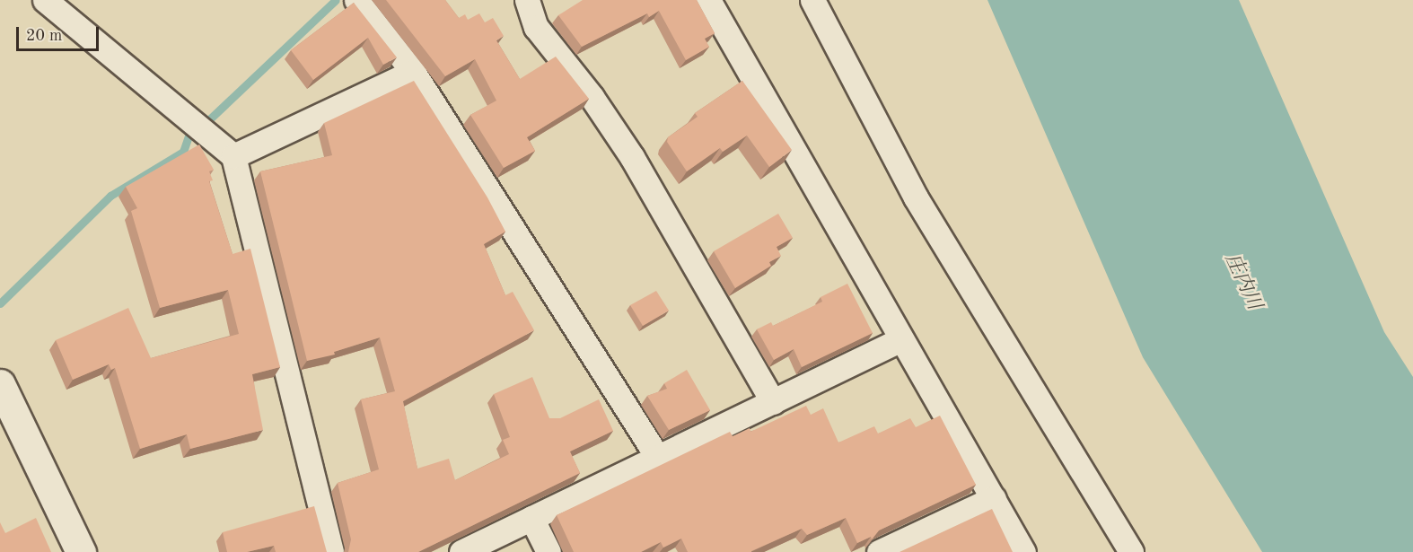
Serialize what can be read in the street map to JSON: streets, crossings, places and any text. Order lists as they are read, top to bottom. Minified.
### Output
{"water":["庄内川"],"scale_bar":"20 m"}
